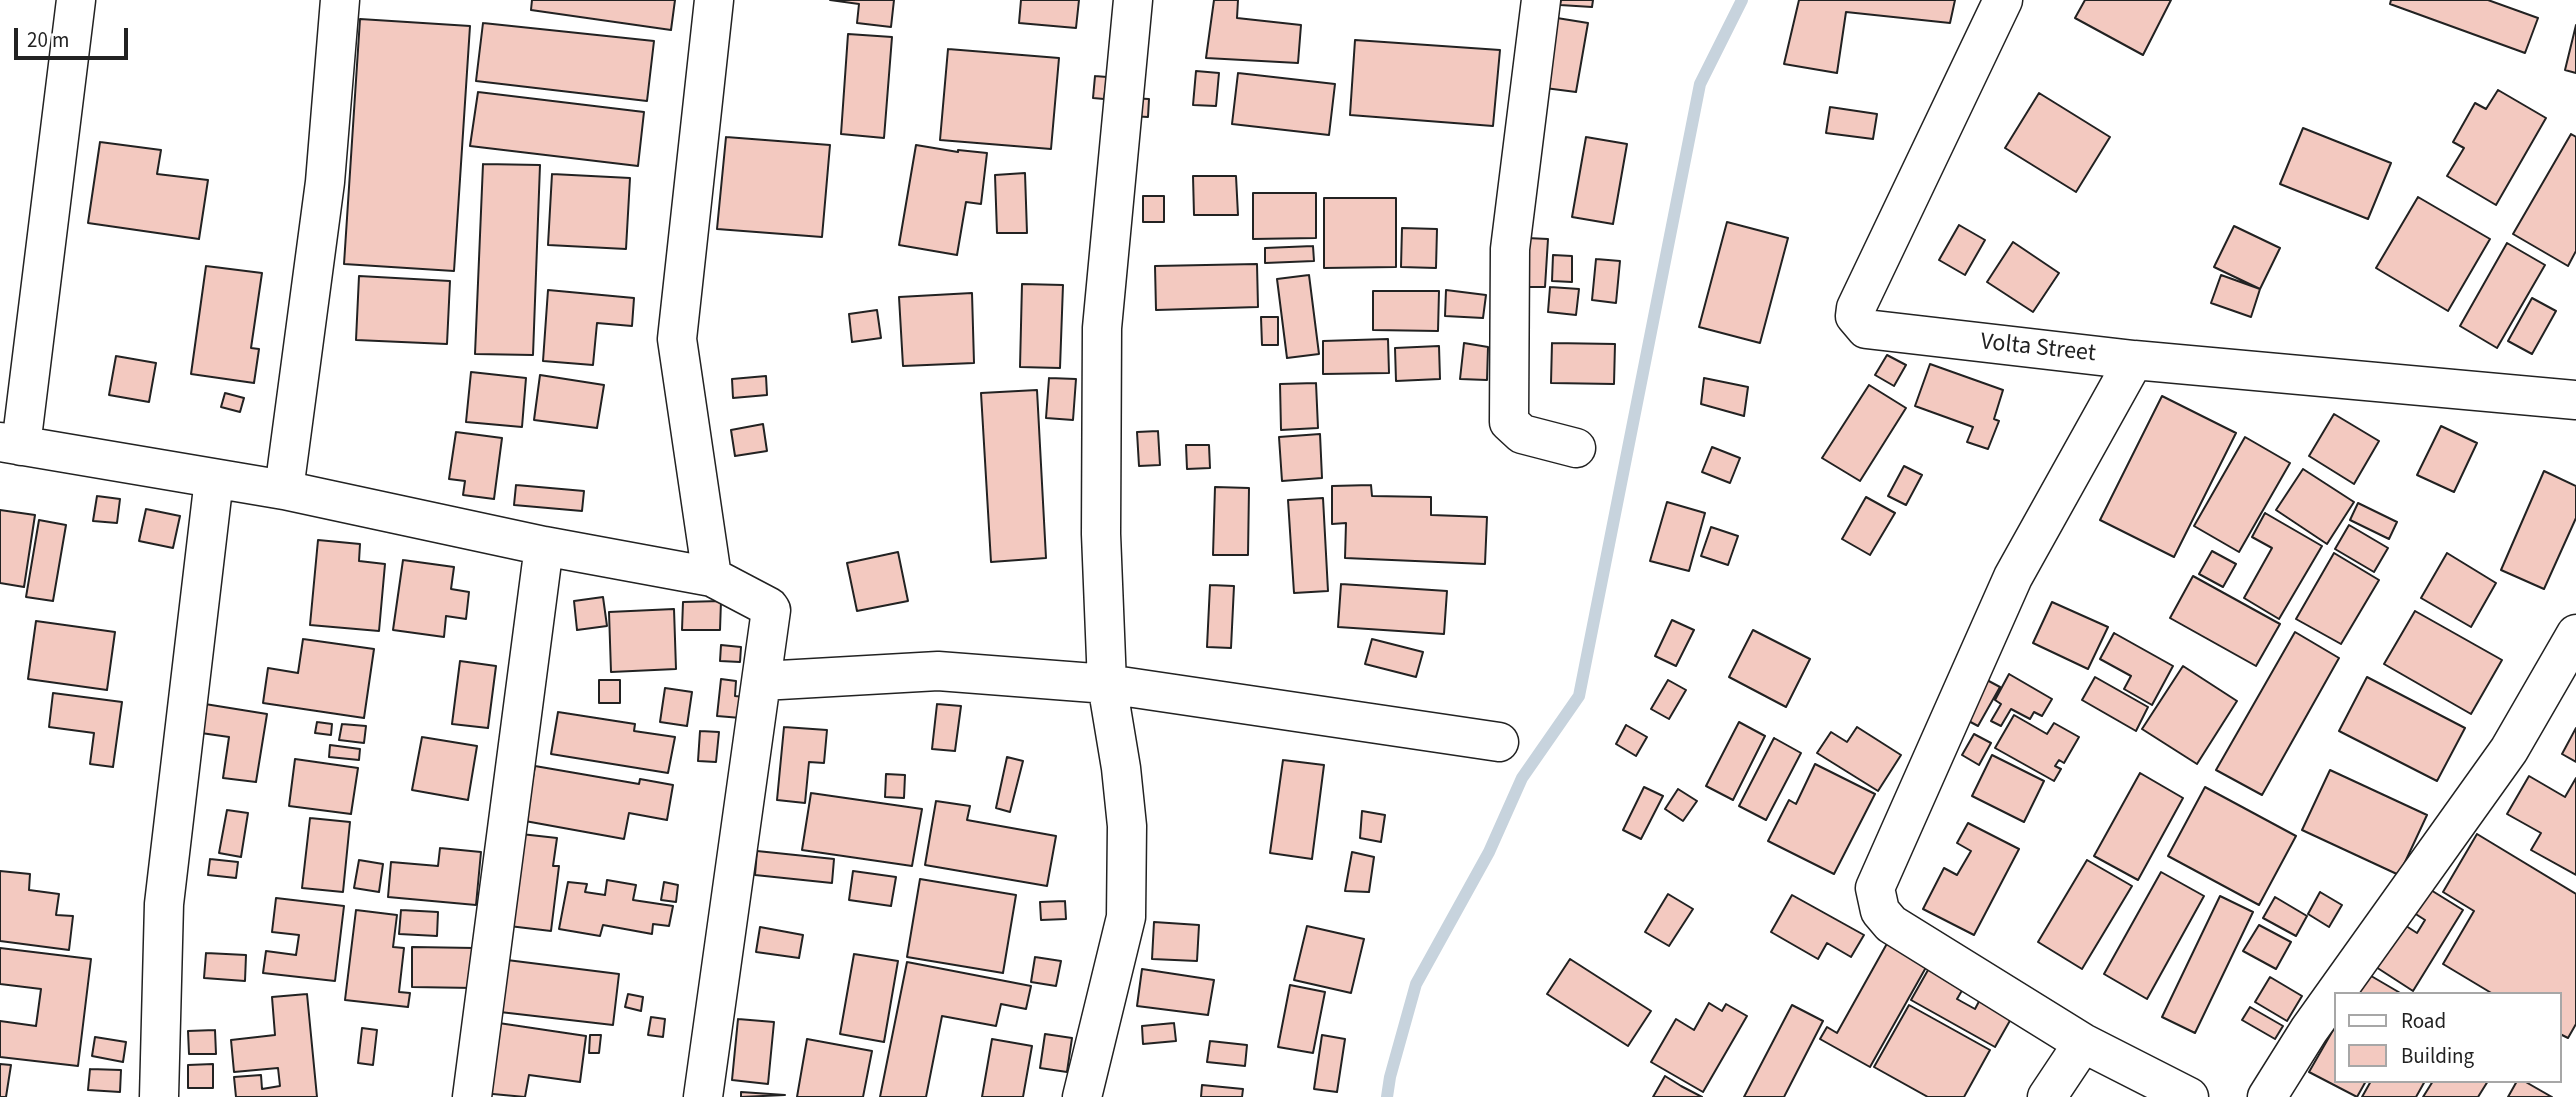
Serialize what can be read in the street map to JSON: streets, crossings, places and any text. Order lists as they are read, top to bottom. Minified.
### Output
{"streets":{"street":["Volta Street"]},"legend":["Road","Building"],"scale_bar":"20 m"}
